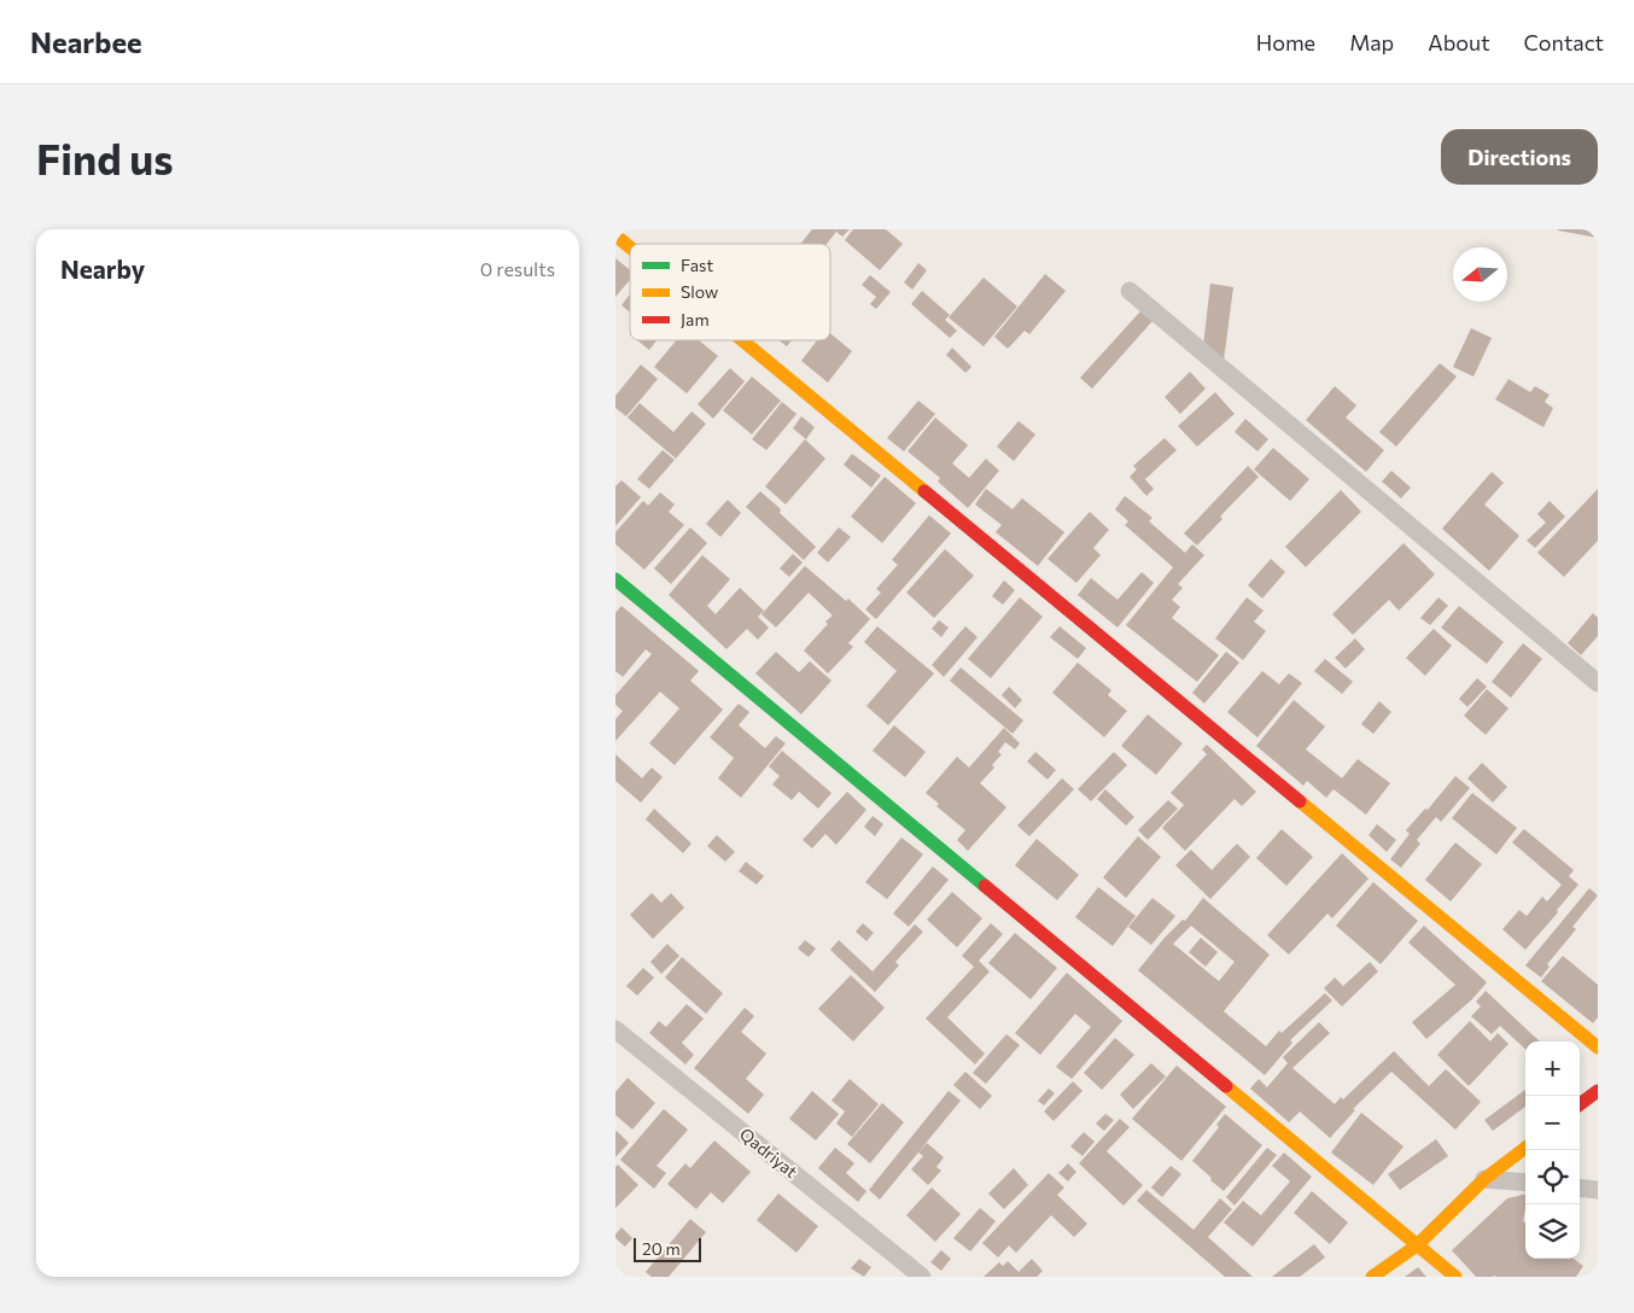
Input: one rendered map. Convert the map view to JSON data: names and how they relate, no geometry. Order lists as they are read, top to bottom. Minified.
{"streets":{"street":["Qadriyat"]},"legend":["Fast","Slow","Jam"],"scale_bar":"20 m","north":"left","page":{"header":"Nearbee","nav":["Home","Map","About","Contact"],"buttons":"Directions","title":"Find us","heading":["Nearby","0 results"],"map_buttons":["+","−"],"scale":"20 m"}}
